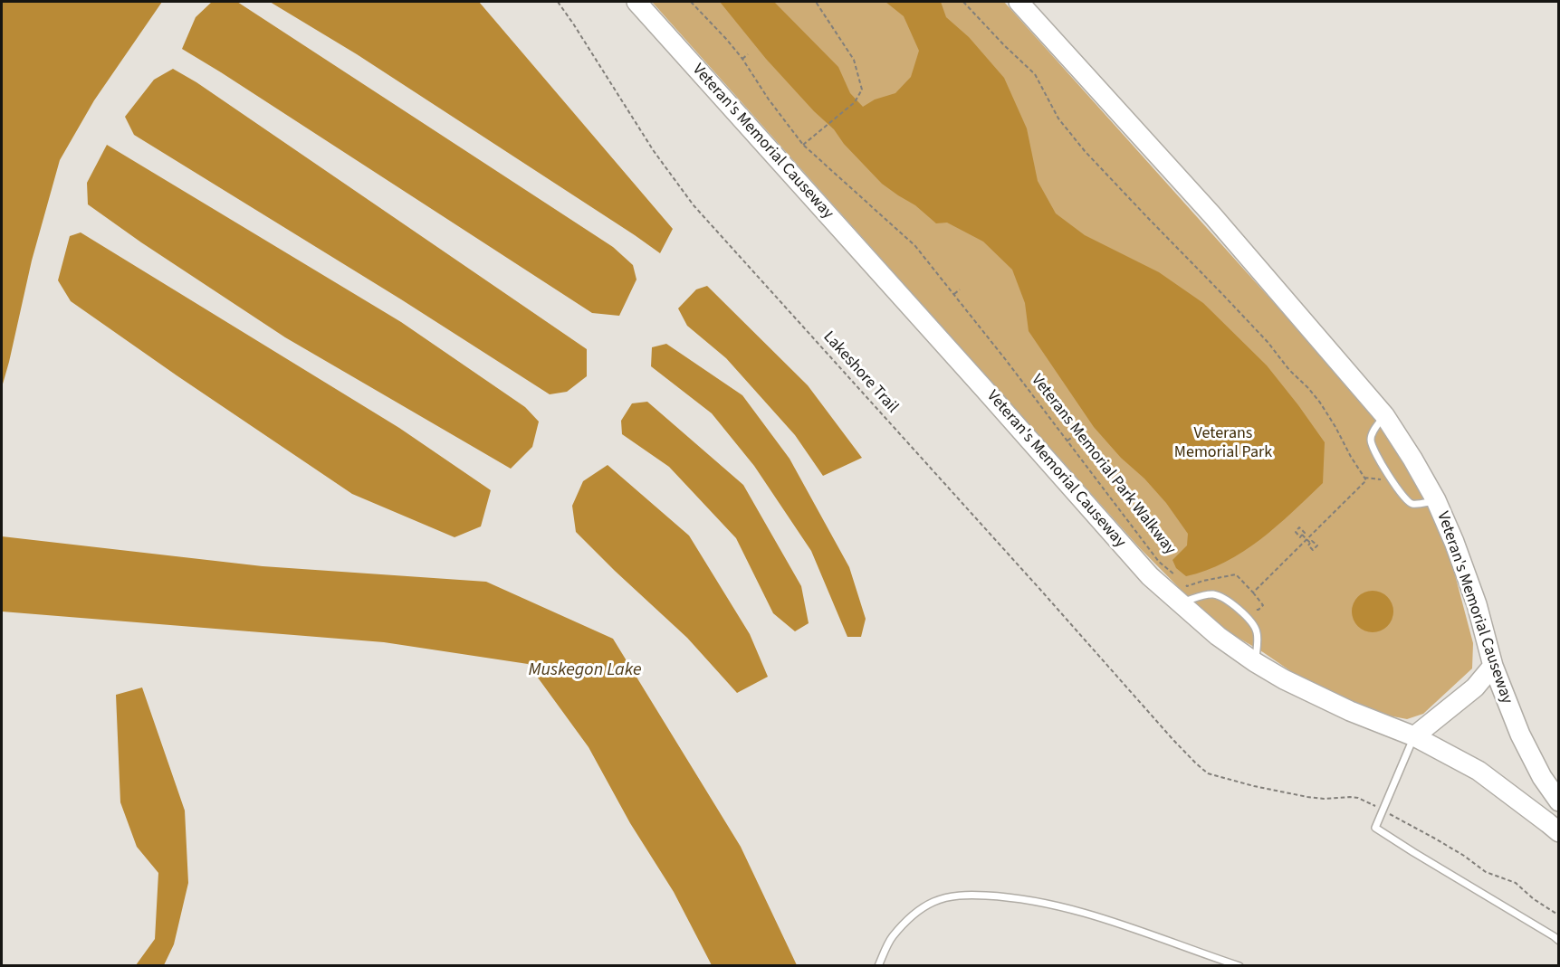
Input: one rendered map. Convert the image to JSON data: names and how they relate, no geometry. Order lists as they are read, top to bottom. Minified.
{"streets":{"main road":["Veteran's Memorial Causeway"],"path":["Lakeshore Trail","Veterans Memorial Park Walkway"]},"water":["Muskegon Lake"],"parks":["Veterans Memorial Park"]}
